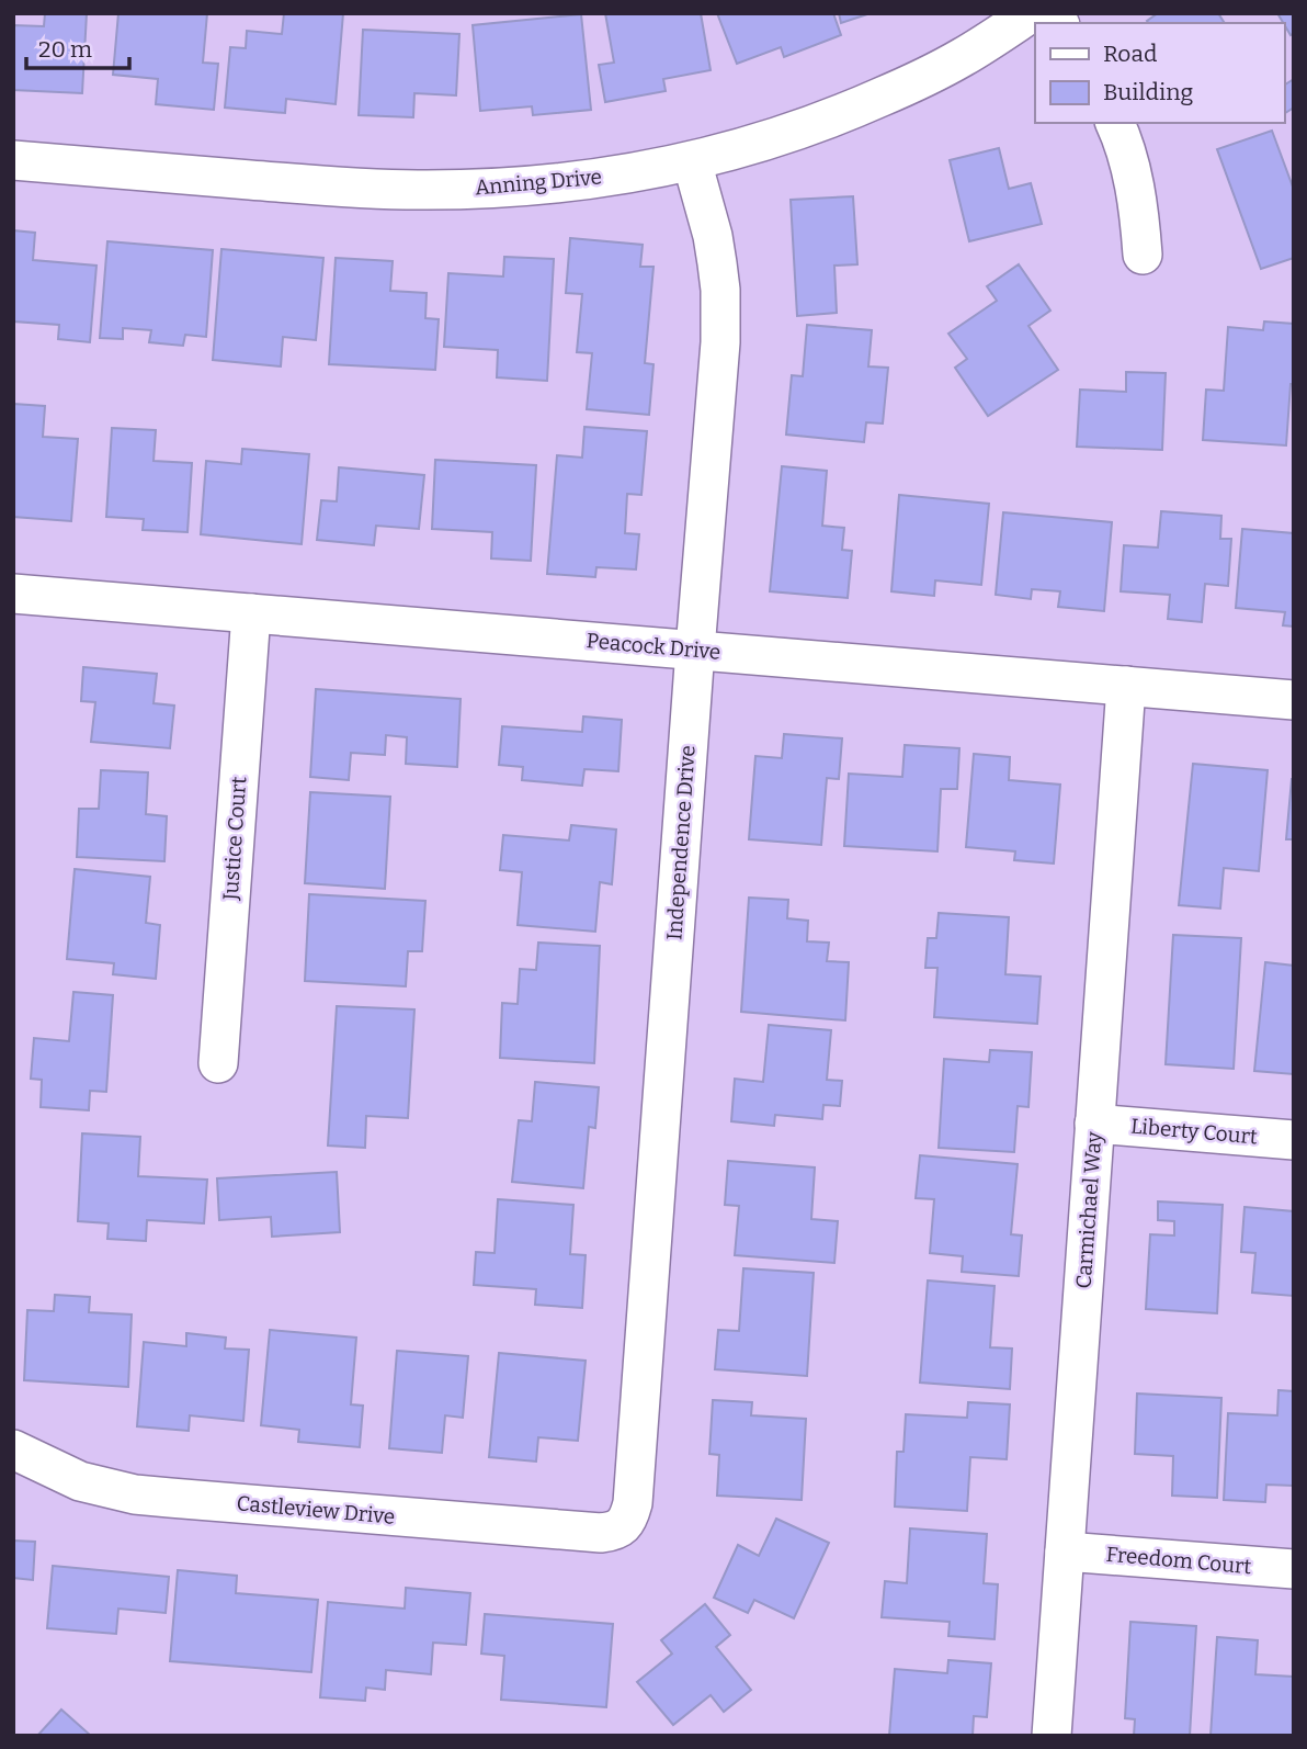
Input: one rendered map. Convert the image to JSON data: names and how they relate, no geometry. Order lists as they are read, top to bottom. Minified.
{"streets":{"street":["Anning Drive","Peacock Drive","Justice Court","Independence Drive","Liberty Court","Carmichael Way","Castleview Drive","Freedom Court"]},"crossings":[["Anning Drive","Independence Drive"],["Peacock Drive","Justice Court"],["Peacock Drive","Independence Drive"],["Peacock Drive","Carmichael Way"],["Independence Drive","Castleview Drive"],["Liberty Court","Carmichael Way"],["Carmichael Way","Freedom Court"]],"legend":["Road","Building"],"scale_bar":"20 m"}
